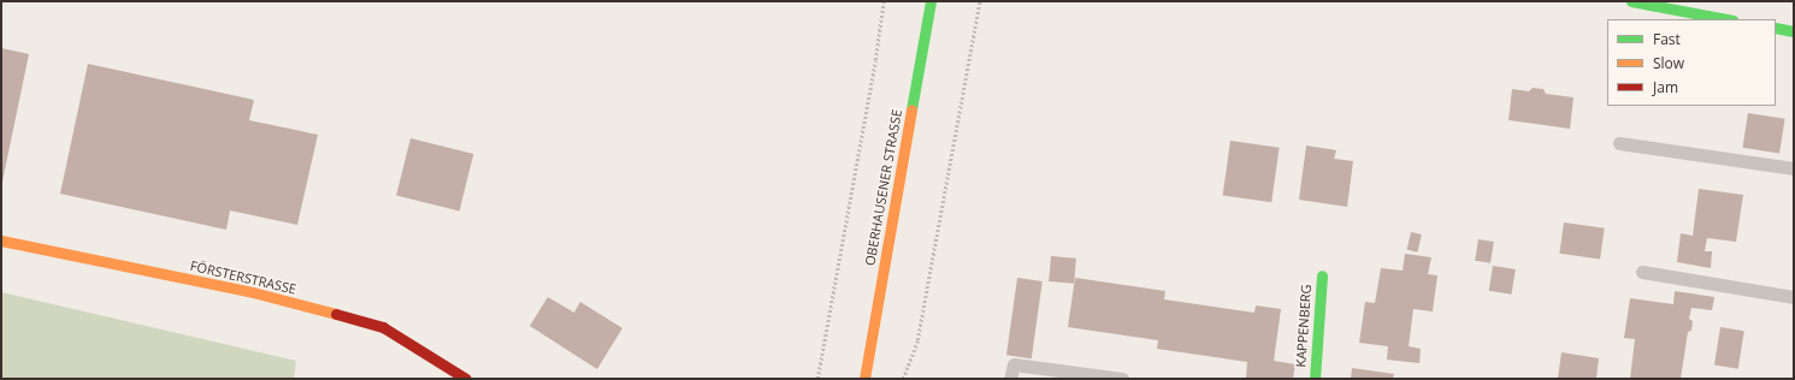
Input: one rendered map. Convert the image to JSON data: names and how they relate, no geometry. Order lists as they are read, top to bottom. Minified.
{"streets":{"street":["OBERHAUSENER STRASSE","FÖRSTERSTRASSE","KAPPENBERG"]},"legend":["Fast","Slow","Jam"]}
